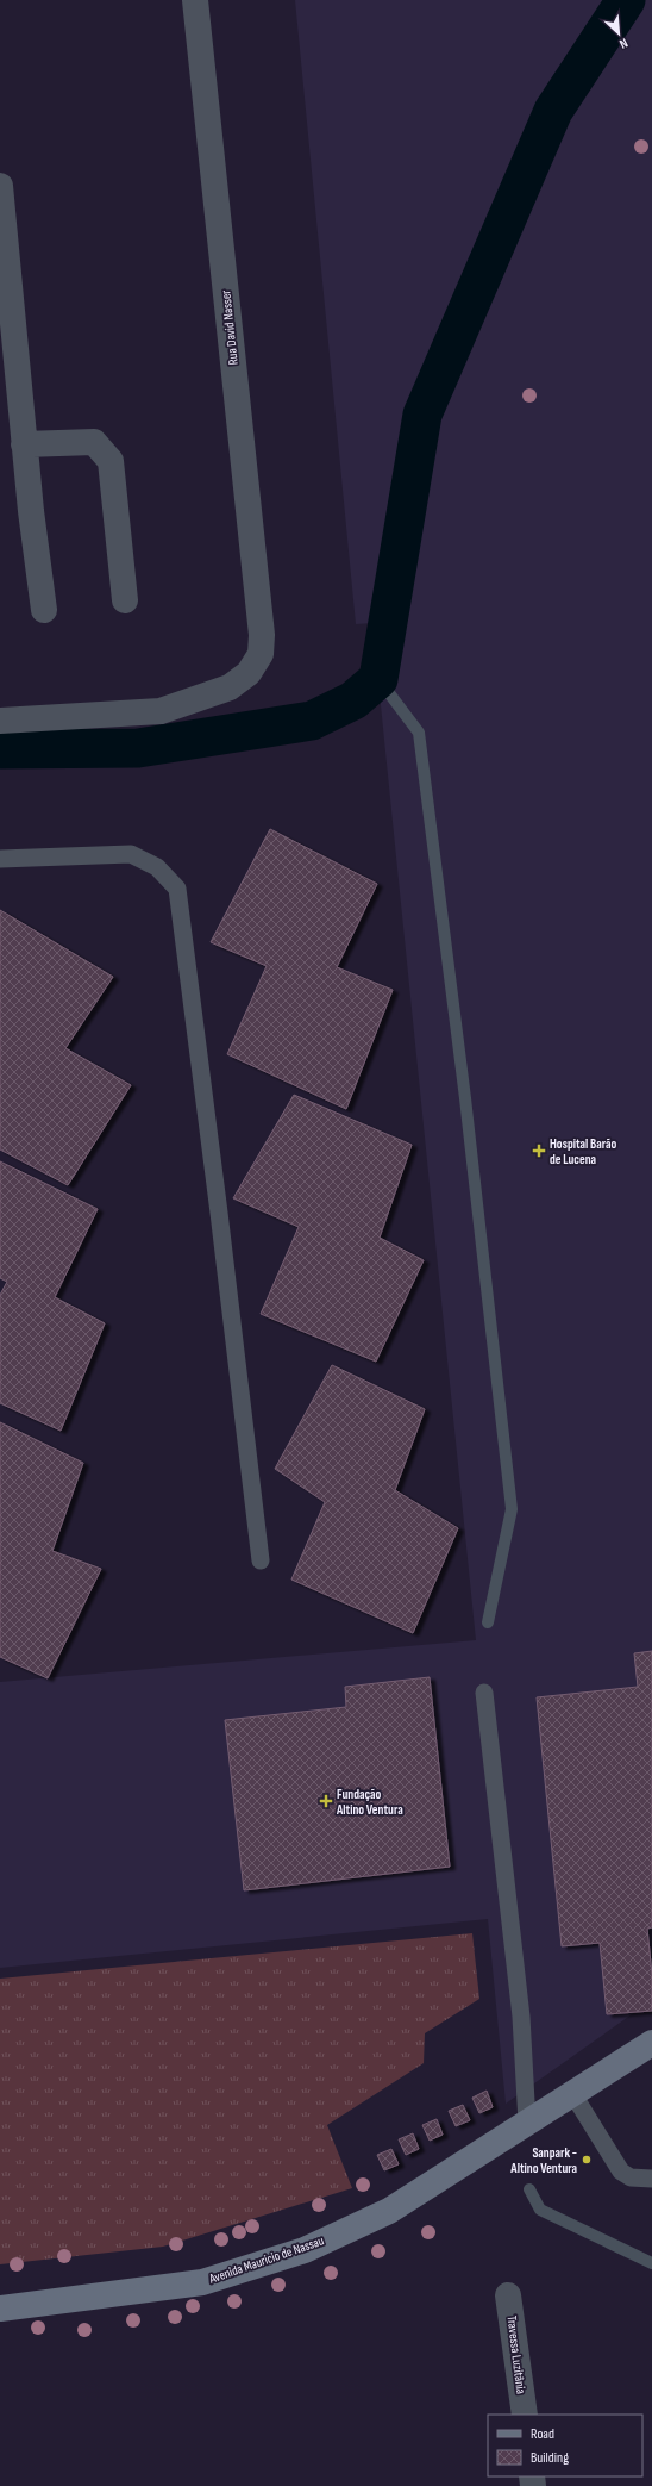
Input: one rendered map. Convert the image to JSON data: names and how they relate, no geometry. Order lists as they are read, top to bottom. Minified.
{"streets":{"main road":["Avenida Maurício de Nassau"],"street":["Rua David Nasser","Travessa Luzitânia"]},"places":{"health":["Hospital Barão de Lucena","Fundação Altino Ventura"],"other":["Sanpark - Altino Ventura"]},"legend":["Road","Building"],"north":"bottom right"}
